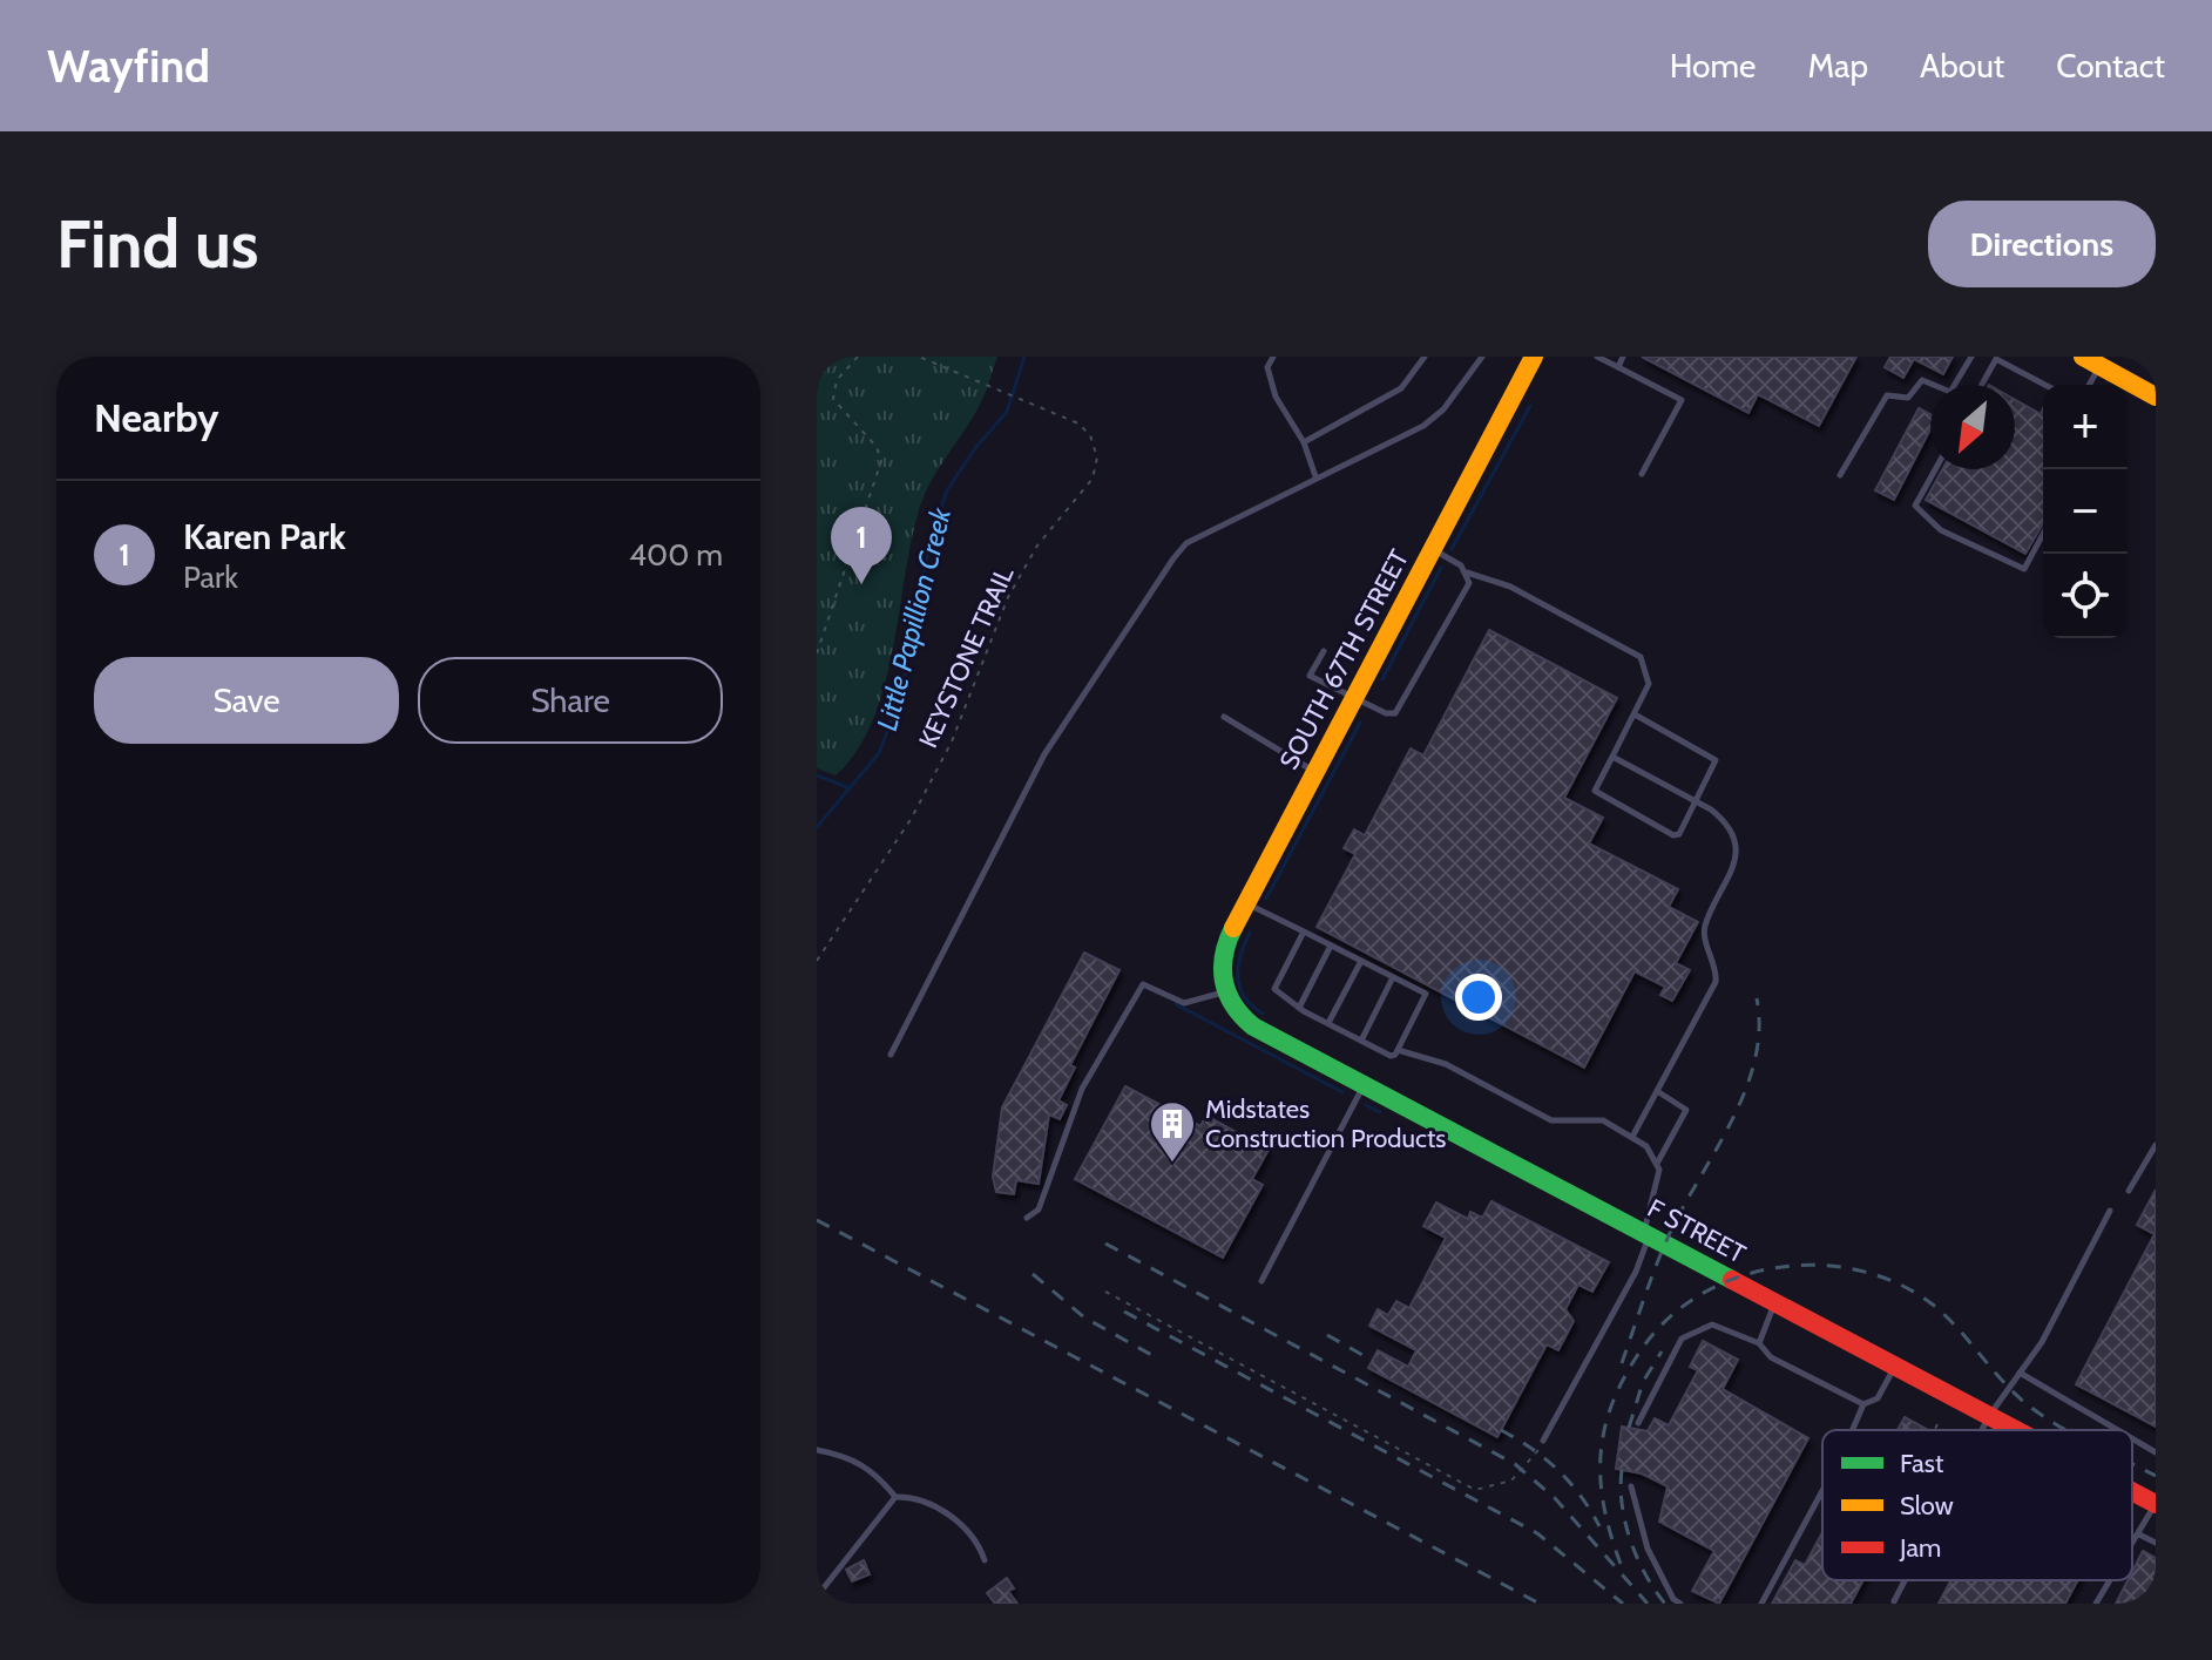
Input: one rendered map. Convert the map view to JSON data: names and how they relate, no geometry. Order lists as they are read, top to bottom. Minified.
{"streets":{"street":["SOUTH 67TH STREET","F STREET"],"path":["KEYSTONE TRAIL"]},"crossings":[["SOUTH 67TH STREET","F STREET"]],"water":["Little Papillion Creek"],"places":{"building":["Midstates Construction Products"]},"legend":["Fast","Slow","Jam"],"north":"bottom left","page":{"header":"Wayfind","nav":["Home","Map","About","Contact"],"buttons":["Directions",["Save","Share"]],"title":"Find us","heading":"Nearby","map_buttons":["+","−"],"list":[{"mark":"1","name":"Karen Park","note":"Park","value":"400 m"}],"pins":"1"}}
